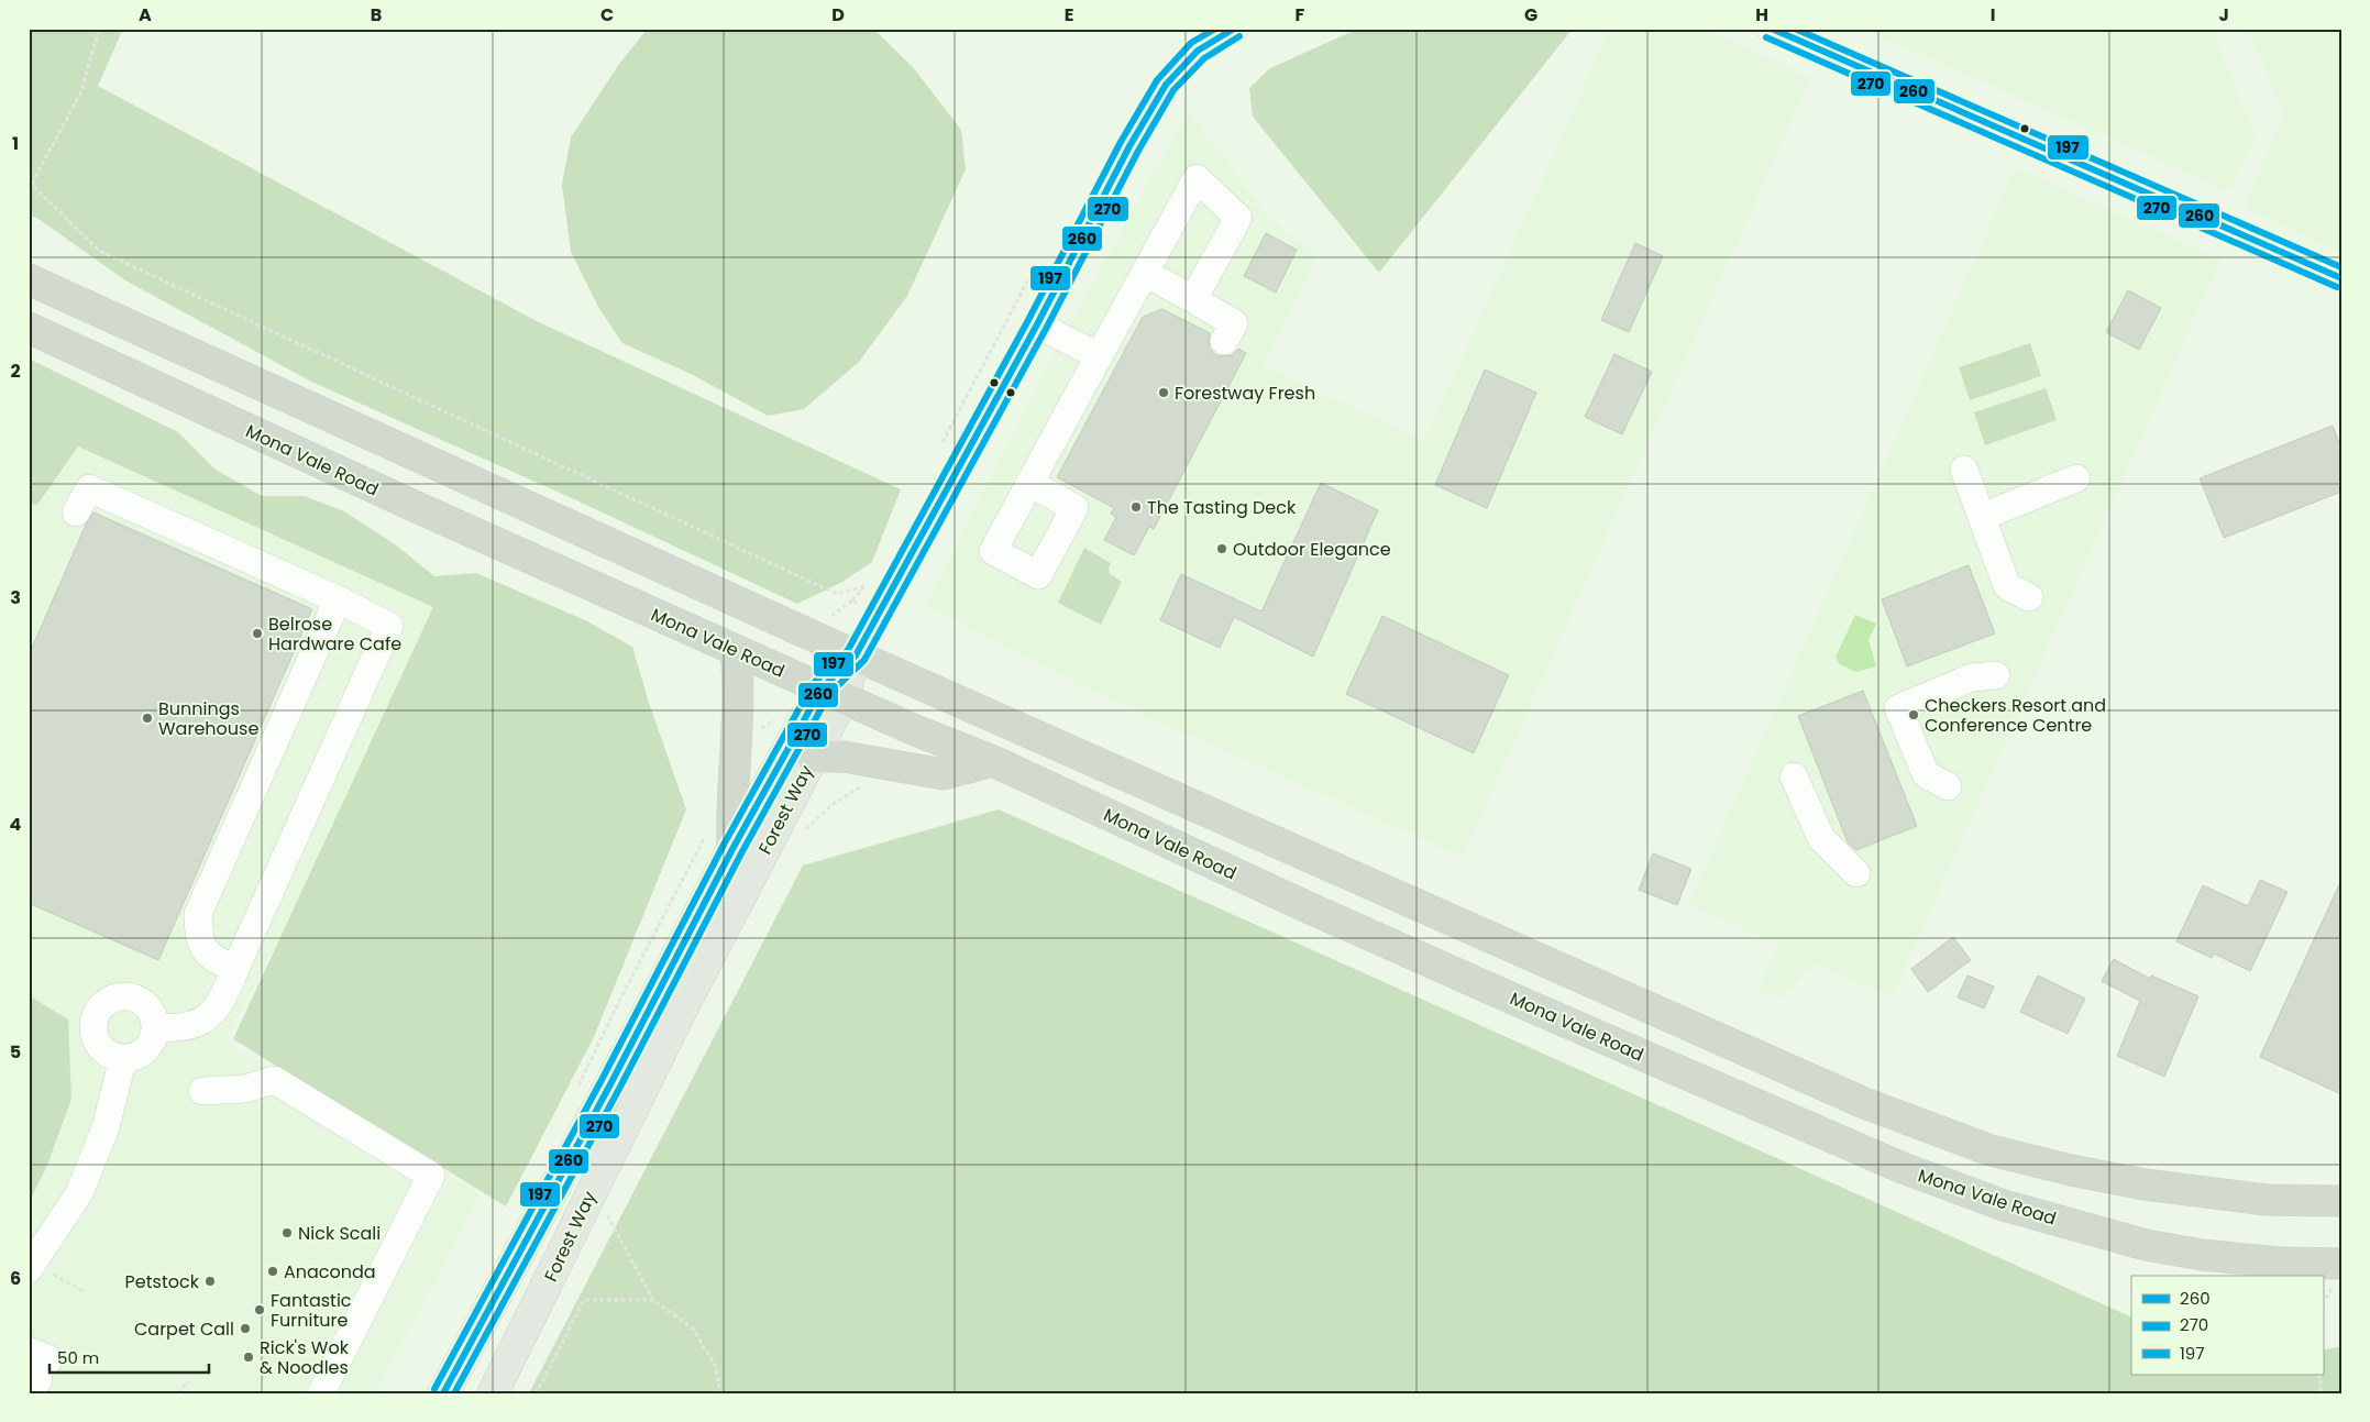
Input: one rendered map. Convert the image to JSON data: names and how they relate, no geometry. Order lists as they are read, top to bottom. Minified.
{"streets":{"highway":["Mona Vale Road"],"main road":["Forest Way"]},"crossings":[["Mona Vale Road","Forest Way"]],"places":["Forestway Fresh","The Tasting Deck","Outdoor Elegance","Belrose Hardware Cafe","Checkers Resort and Conference Centre","Bunnings Warehouse","Nick Scali","Anaconda","Petstock","Fantastic Furniture","Carpet Call","Rick's Wok & Noodles"],"lines":["transit line 260","transit line 197","transit line 270"],"legend":["260","270","197"],"scale_bar":"50 m","grid":{"columns":["A","B","C","D","E","F","G","H","I","J"],"rows":["1","2","3","4","5","6"]}}
